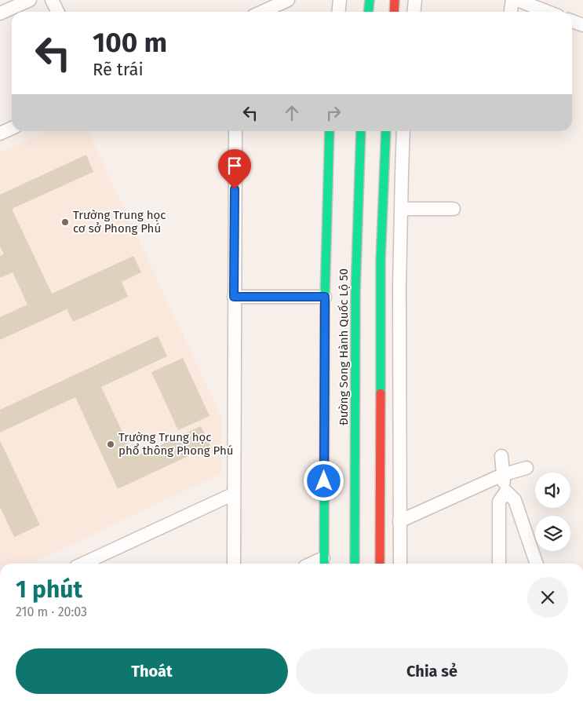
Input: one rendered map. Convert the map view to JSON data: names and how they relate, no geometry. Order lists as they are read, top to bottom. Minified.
{"streets":{"main road":["Đường Song Hành Quốc Lộ 50"]},"places":["Trường Trung học cơ sở Phong Phú","Trường Trung học phổ thông Phong Phú"],"page":{"turn":["100 m","Rẽ trái"],"heading":["1 phút","210 m · 20:03"],"buttons":["Thoát","Chia sẻ"]}}
